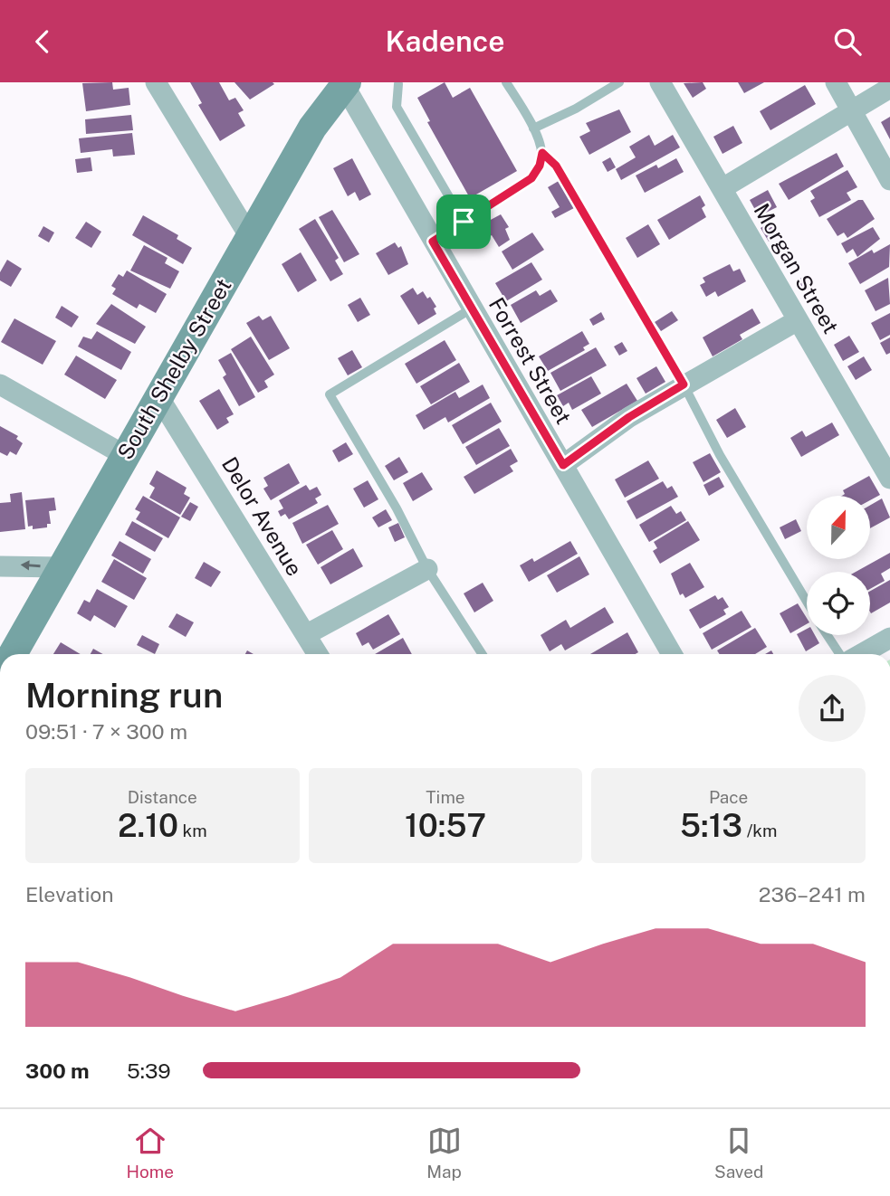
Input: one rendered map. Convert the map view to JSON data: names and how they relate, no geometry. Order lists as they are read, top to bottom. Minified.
{"streets":{"main road":["South Shelby Street"],"street":["Morgan Street","Forrest Street","Delor Avenue"]},"crossings":[["Forrest Street","South Shelby Street"],["South Shelby Street","Delor Avenue"]],"north":"top","page":{"header":"Kadence","heading":["Morning run","09:51 · 7 × 300 m"],"stats":[["Distance","2.10 km"],["Time","10:57"],["Pace","5:13 /km"]],"chart":["Elevation","236–241 m"],"list":[{"name":"300 m","note":"5:39"}],"tabs":["Home","Map","Saved"]}}
